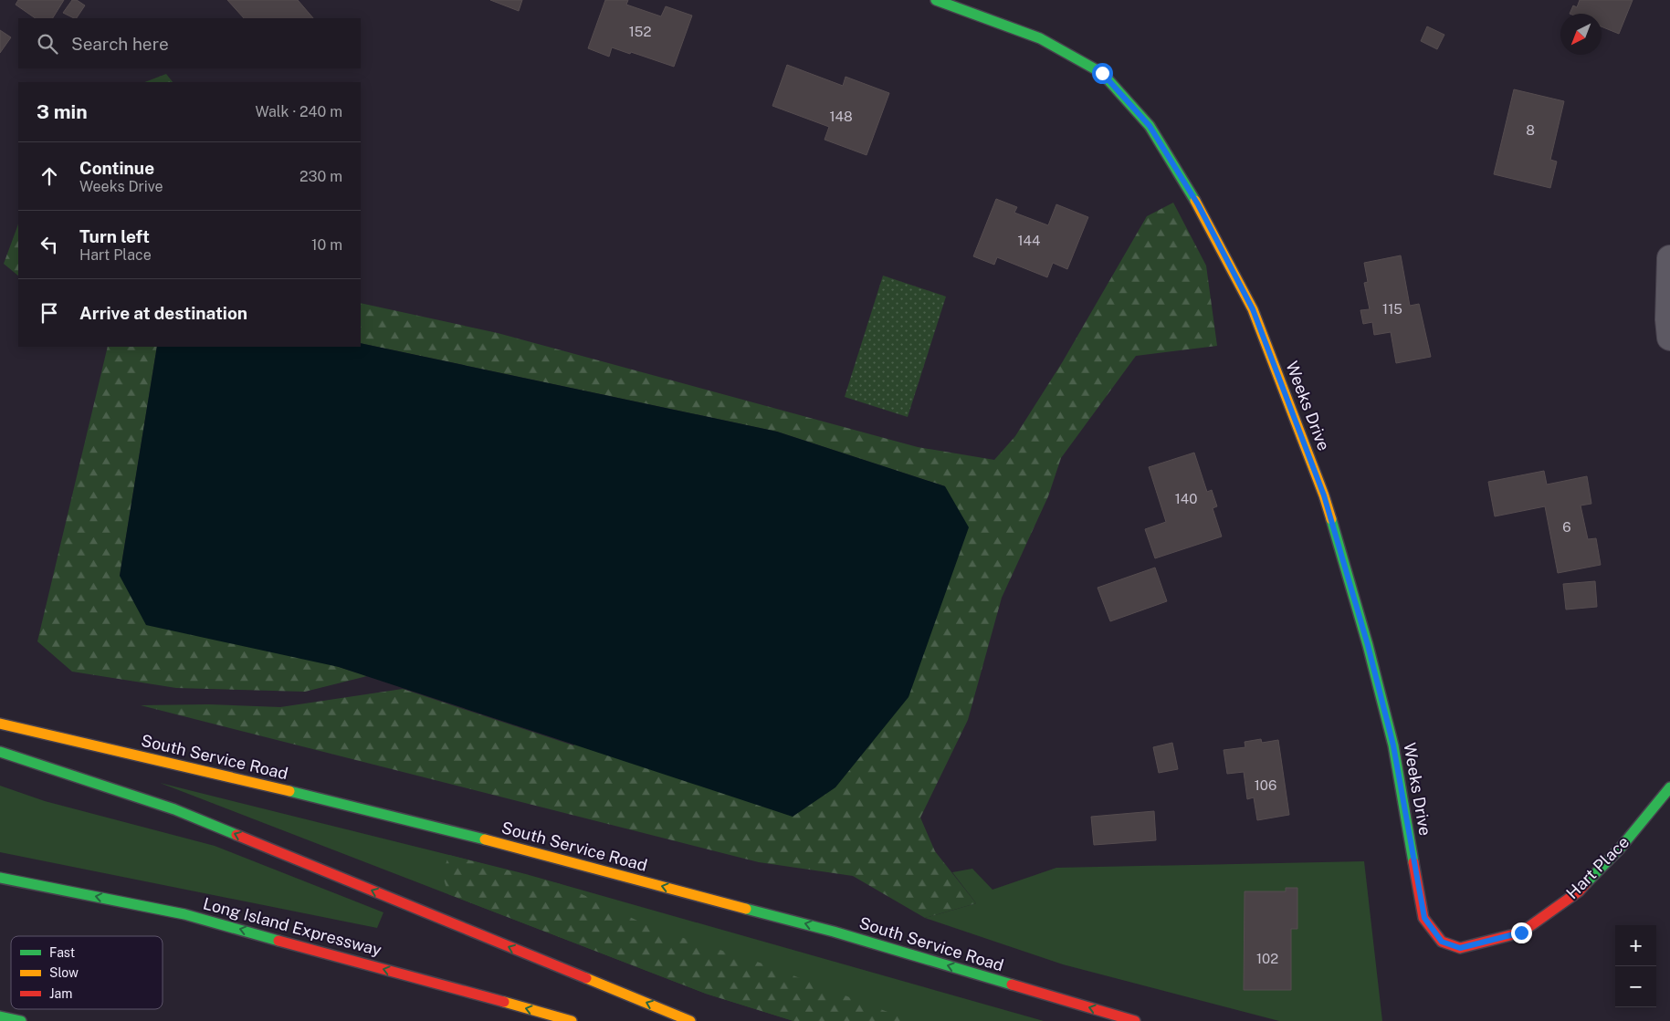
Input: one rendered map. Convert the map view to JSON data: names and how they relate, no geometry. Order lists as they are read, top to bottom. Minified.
{"streets":{"main road":["Weeks Drive","South Service Road","Hart Place","Long Island Expressway"]},"crossings":[["Weeks Drive","Hart Place"]],"house_numbers":["152","148","8","144","115","140","6","106","102"],"legend":["Fast","Slow","Jam"],"north":"bottom left","page":{"search":"Search here","heading":["3 min","Walk · 240 m"],"list":[["Continue","Weeks Drive","230 m"],["Turn left","Hart Place","10 m"],"Arrive at destination"],"map_buttons":["+","−"]}}
